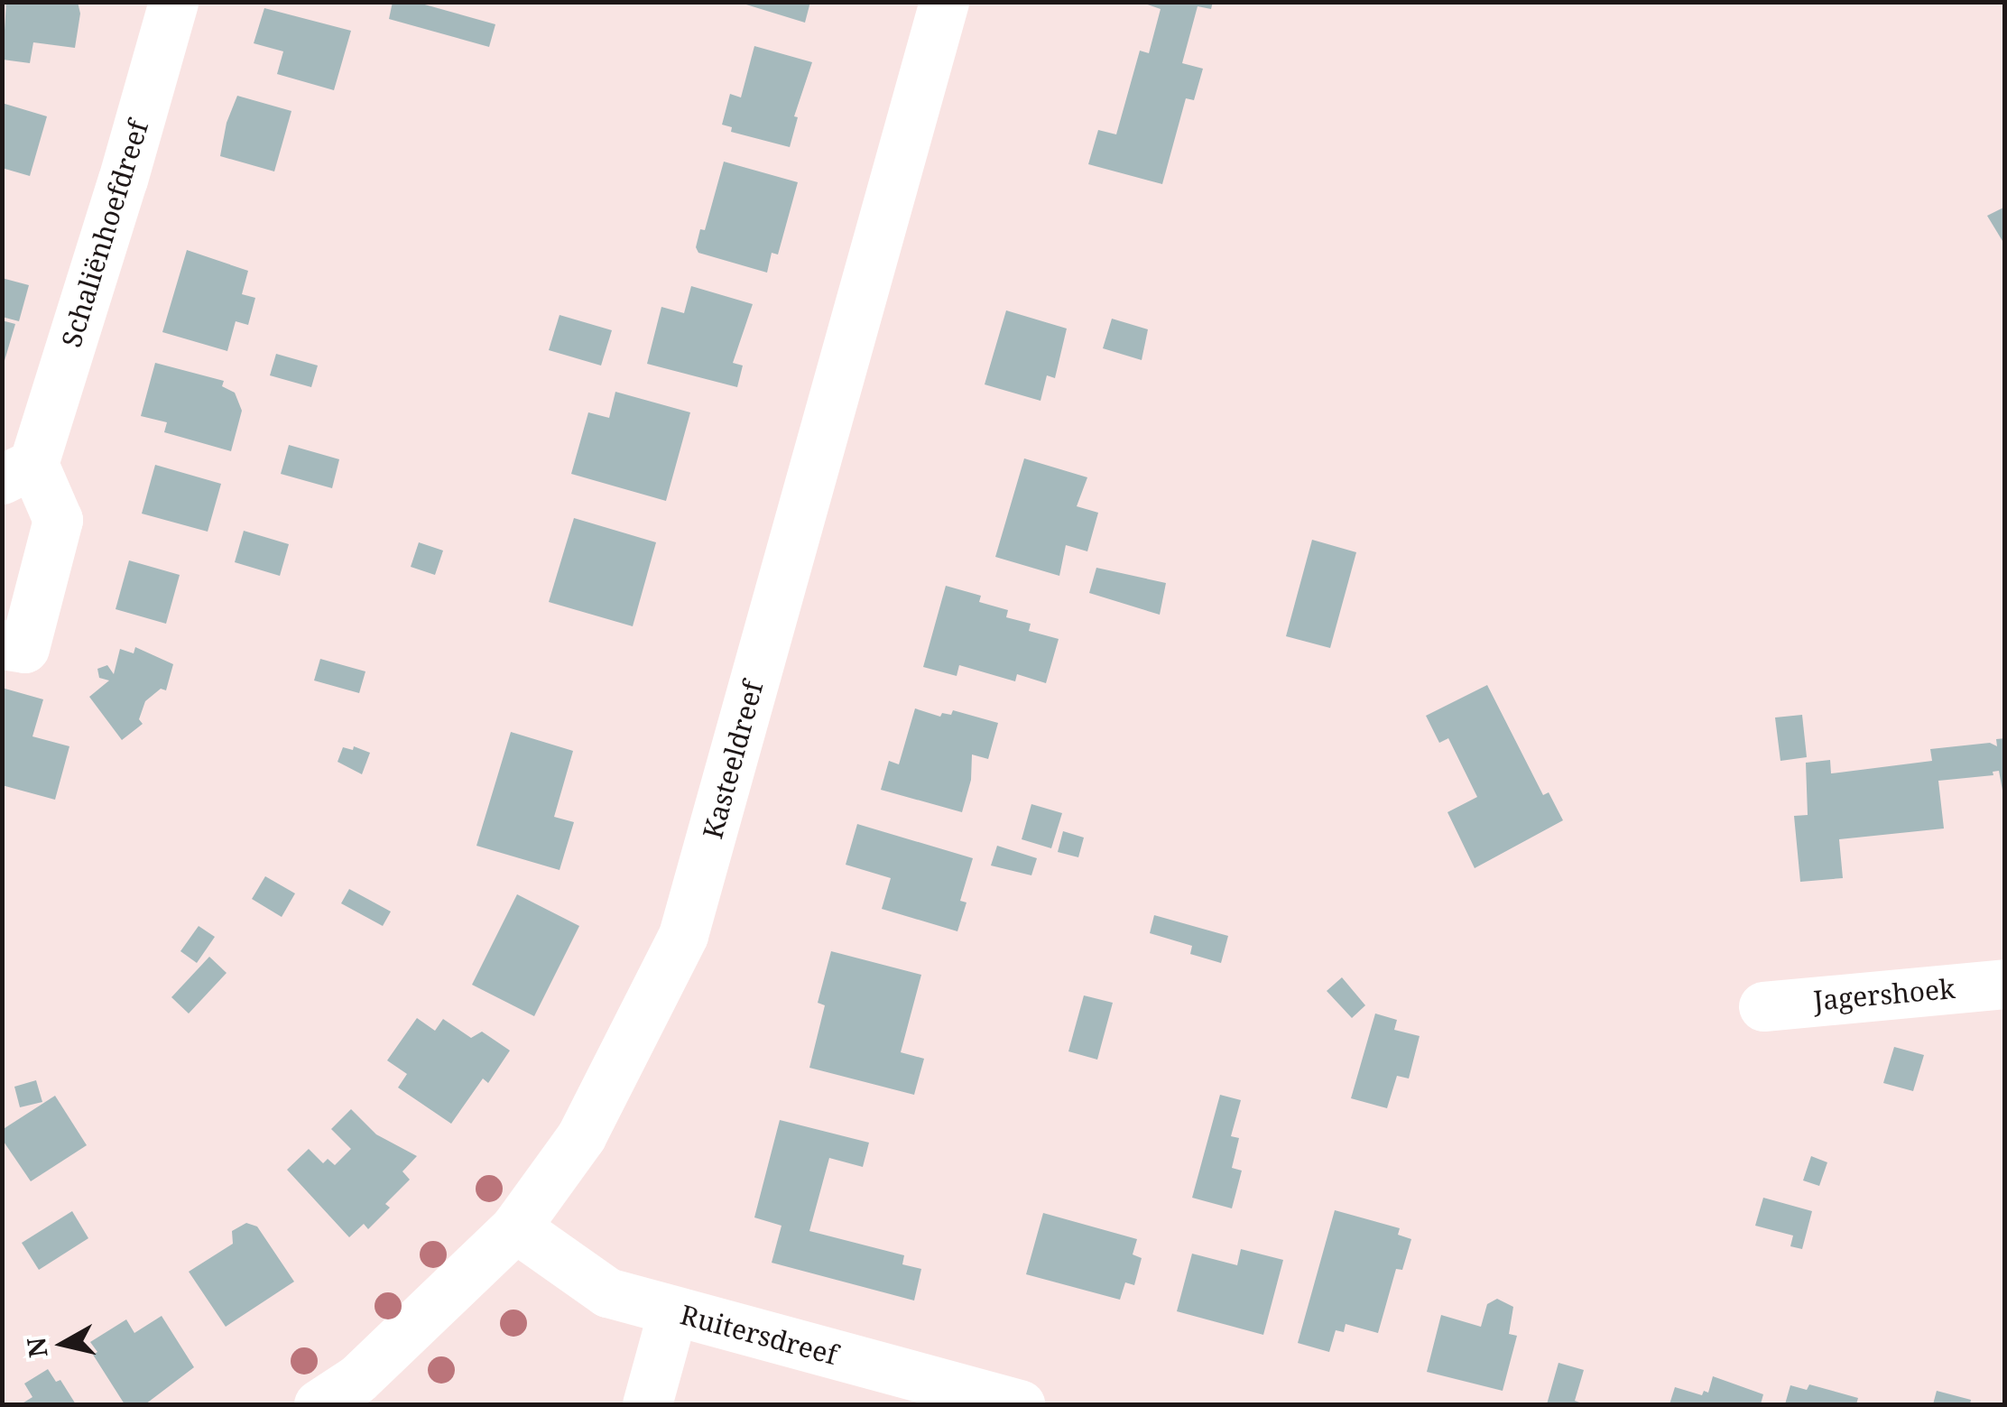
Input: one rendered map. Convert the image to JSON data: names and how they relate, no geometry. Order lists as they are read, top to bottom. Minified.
{"streets":{"street":["Schaliënhoefdreef","Kasteeldreef","Jagershoek","Ruitersdreef"]},"crossings":[["Kasteeldreef","Ruitersdreef"]],"north":"left"}
